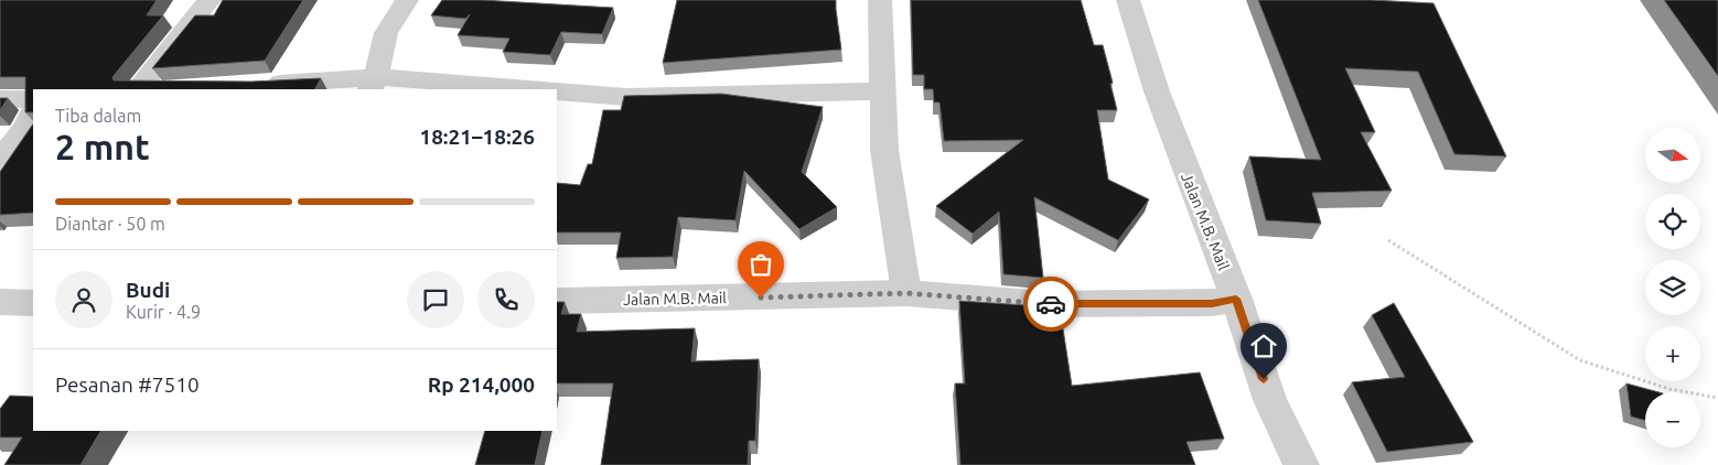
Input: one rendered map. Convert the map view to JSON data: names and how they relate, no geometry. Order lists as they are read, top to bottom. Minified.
{"streets":{"street":["Jalan M.B. Mail"]},"north":"right","page":{"heading":["2 mnt","Tiba dalam","18:21–18:26"],"panel":["Budi","Kurir · 4.9","Pesanan #7510","Rp 214,000"],"map_buttons":["+","−"],"bar":"Diantar · 50 m"}}
